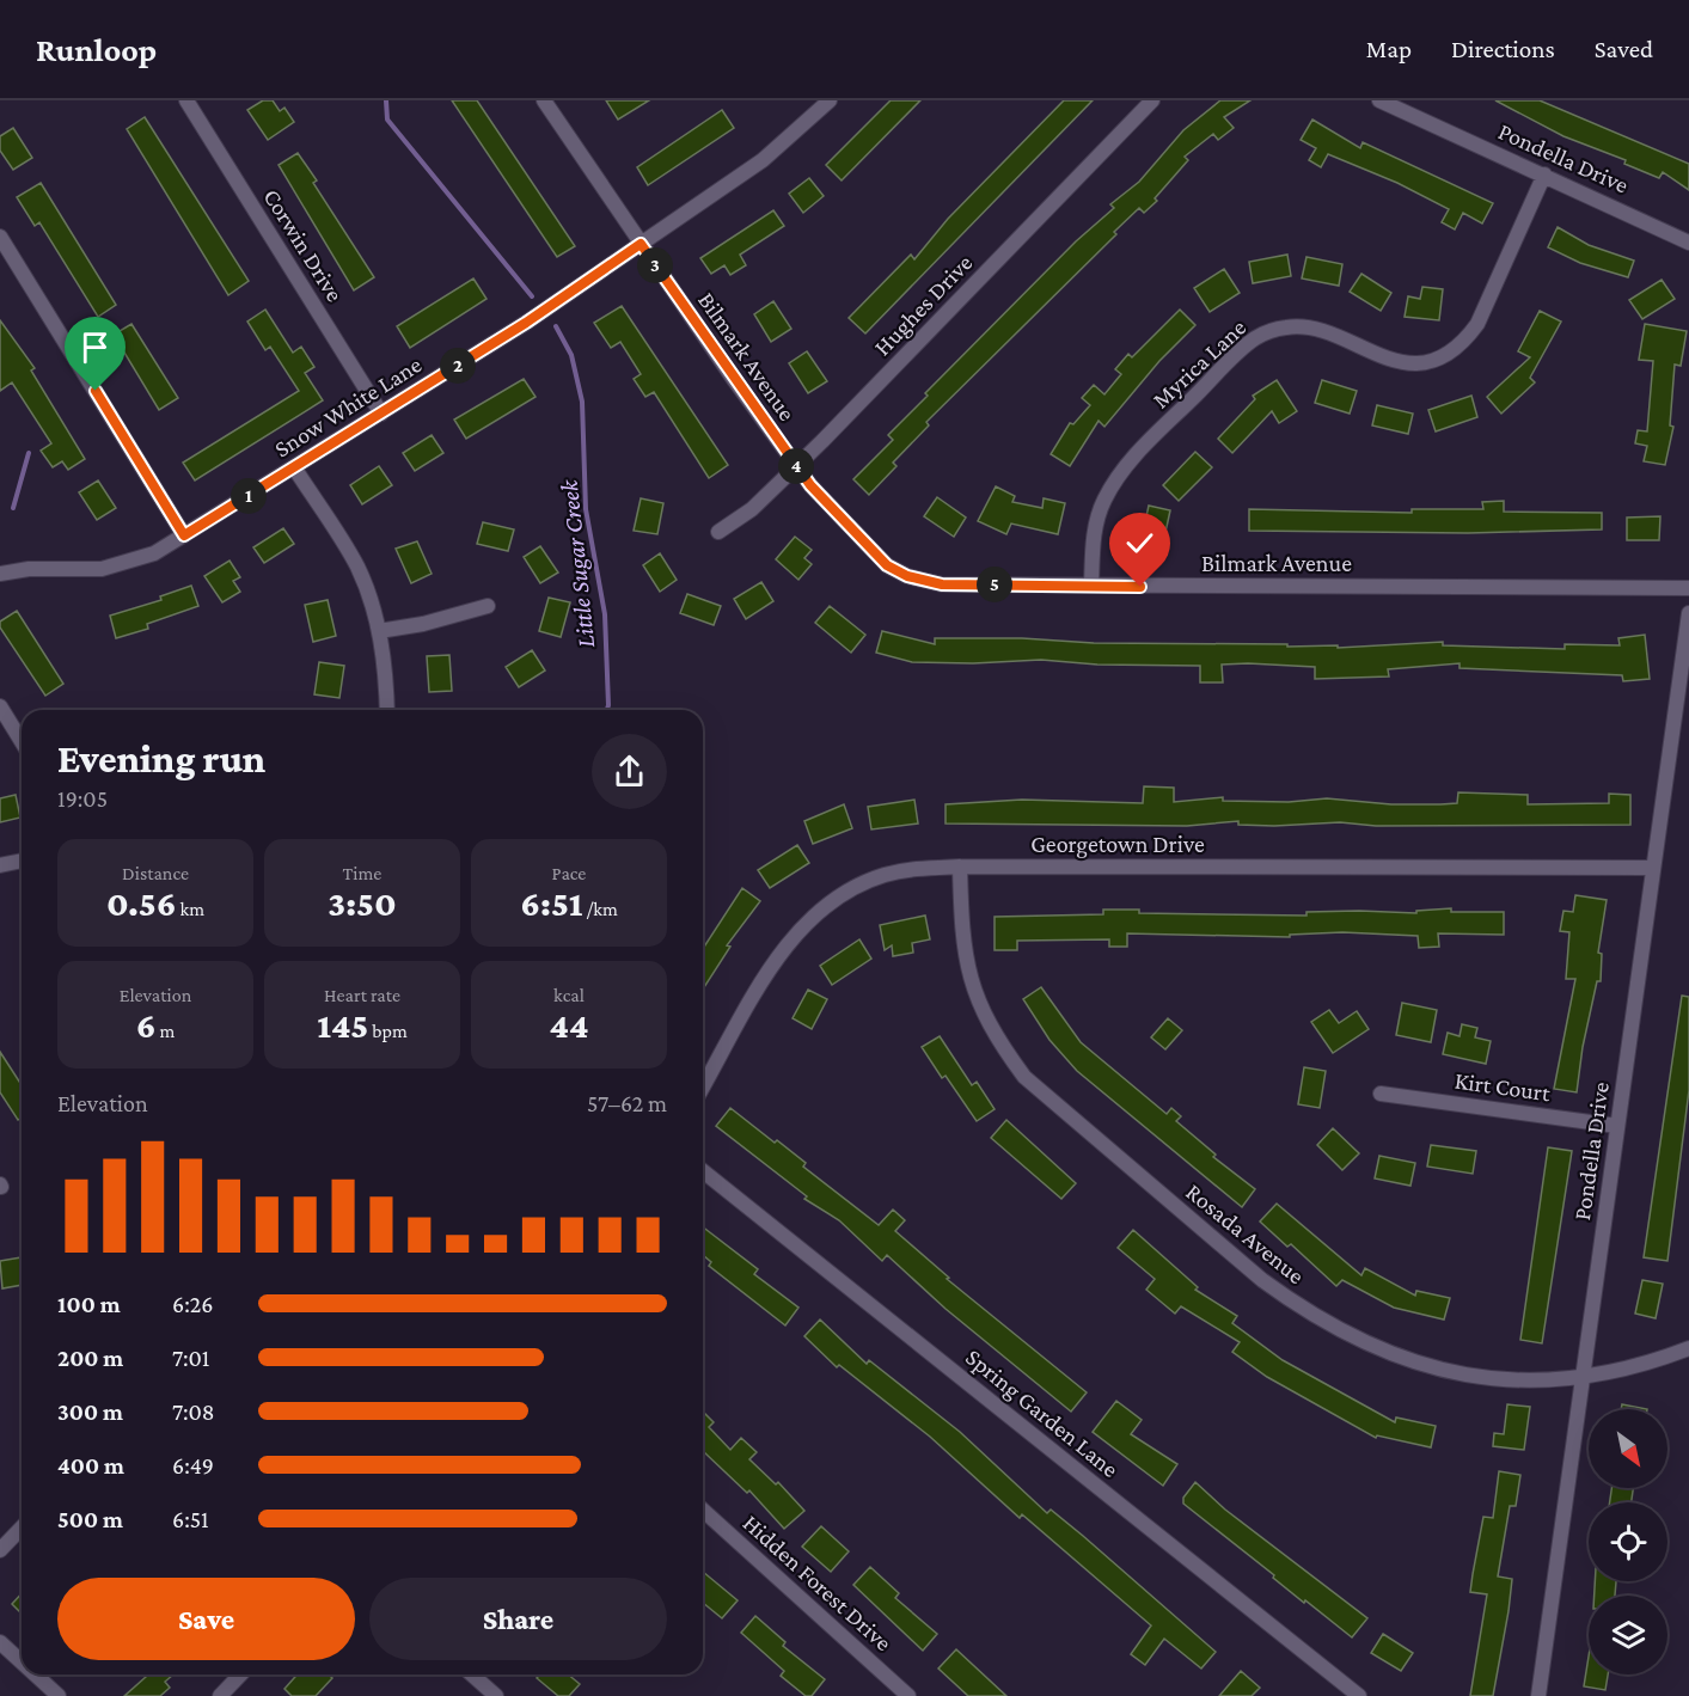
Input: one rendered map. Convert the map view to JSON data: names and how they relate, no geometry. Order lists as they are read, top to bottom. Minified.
{"streets":{"street":["Pondella Drive","Corwin Drive","Hughes Drive","Bilmark Avenue","Myrica Lane","Snow White Lane","Georgetown Drive","Kirt Court","Rosada Avenue","Spring Garden Lane","Hidden Forest Drive"]},"crossings":[["Pondella Drive","Myrica Lane"],["Pondella Drive","Georgetown Drive"],["Pondella Drive","Kirt Court"],["Pondella Drive","Rosada Avenue"],["Corwin Drive","Snow White Lane"],["Hughes Drive","Bilmark Avenue"],["Bilmark Avenue","Myrica Lane"],["Bilmark Avenue","Snow White Lane"],["Georgetown Drive","Rosada Avenue"]],"water":["Little Sugar Creek"],"north":"bottom right","page":{"header":"Runloop","nav":["Map","Directions","Saved"],"pins":["3","2","4","1","5"],"heading":["Evening run","19:05"],"stats":[["Distance","0.56 km"],["Time","3:50"],["Pace","6:51 /km"],["Elevation","6 m"],["Heart rate","145 bpm"],["kcal","44"]],"chart":["Elevation","57–62 m"],"list":[{"name":"100 m","note":"6:26"},{"name":"200 m","note":"7:01"},{"name":"300 m","note":"7:08"},{"name":"400 m","note":"6:49"},{"name":"500 m","note":"6:51"}],"buttons":["Save","Share"]}}
